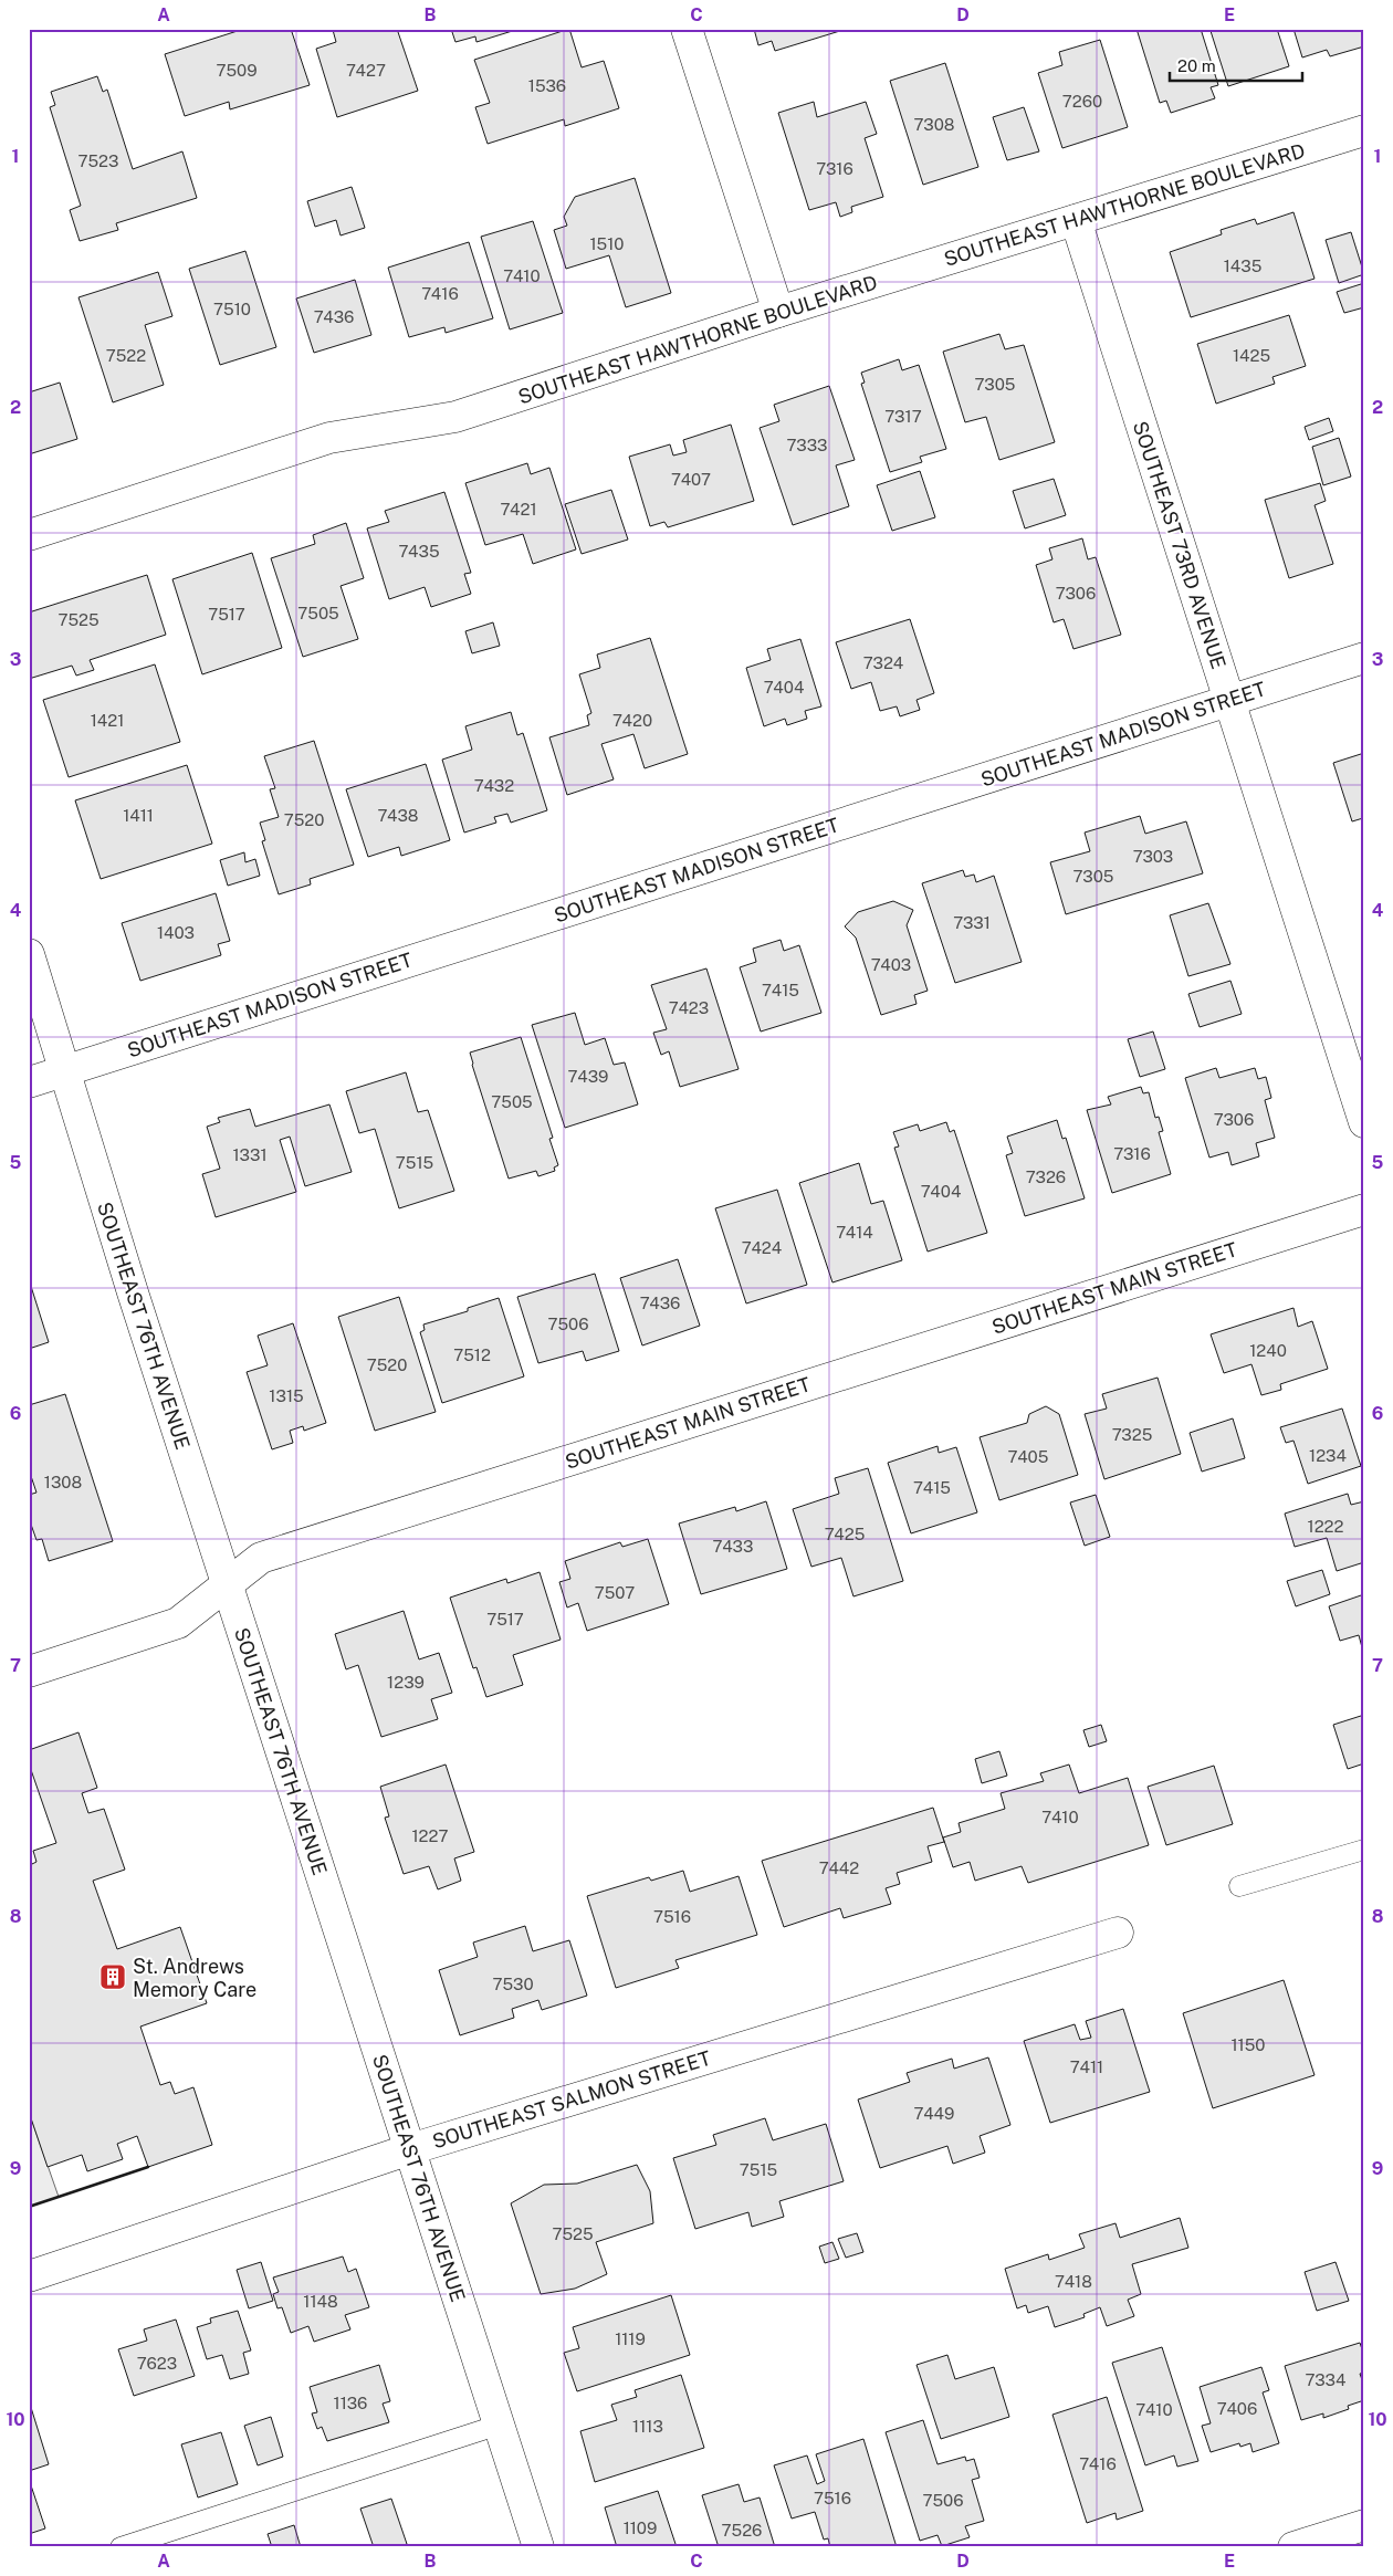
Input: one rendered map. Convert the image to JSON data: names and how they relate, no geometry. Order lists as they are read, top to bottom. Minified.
{"streets":{"street":["SOUTHEAST HAWTHORNE BOULEVARD","SOUTHEAST 73RD AVENUE","SOUTHEAST MADISON STREET","SOUTHEAST MAIN STREET","SOUTHEAST 76TH AVENUE","SOUTHEAST SALMON STREET"]},"crossings":[["SOUTHEAST HAWTHORNE BOULEVARD","SOUTHEAST 73RD AVENUE"],["SOUTHEAST 73RD AVENUE","SOUTHEAST MADISON STREET"],["SOUTHEAST MADISON STREET","SOUTHEAST 76TH AVENUE"],["SOUTHEAST MAIN STREET","SOUTHEAST 76TH AVENUE"],["SOUTHEAST 76TH AVENUE","SOUTHEAST SALMON STREET"]],"places":{"building":["St. Andrews Memory Care"]},"house_numbers":["7509","7427","1536","7260","7308","7523","7316","1510","1435","7410","7416","7510","7436","7522","1425","7305","7317","7333","7407","7421","7435","7306","7505","7517","7525","7324","7404","1421","7420","7432","1411","7438","7520","7303","7305","7331","1403","7403","7415","7423","7439","7505","7306","7316","1331","7515","7326","7404","7414","7424","7436","7506","1240","7512","7520","1315","7325","1234","7405","1308","7415","1222","7425","7433","7507","7517","1239","7410","1227","7442","7516","7530","1150","7411","7449","7515","7525","7418","1148","1119","7623","7334","1136","7406","7410","1113","7416","7516","7506","1109","7526"],"scale_bar":"20 m","grid":{"columns":["A","B","C","D","E"],"rows":["1","2","3","4","5","6","7","8","9","10"]}}
